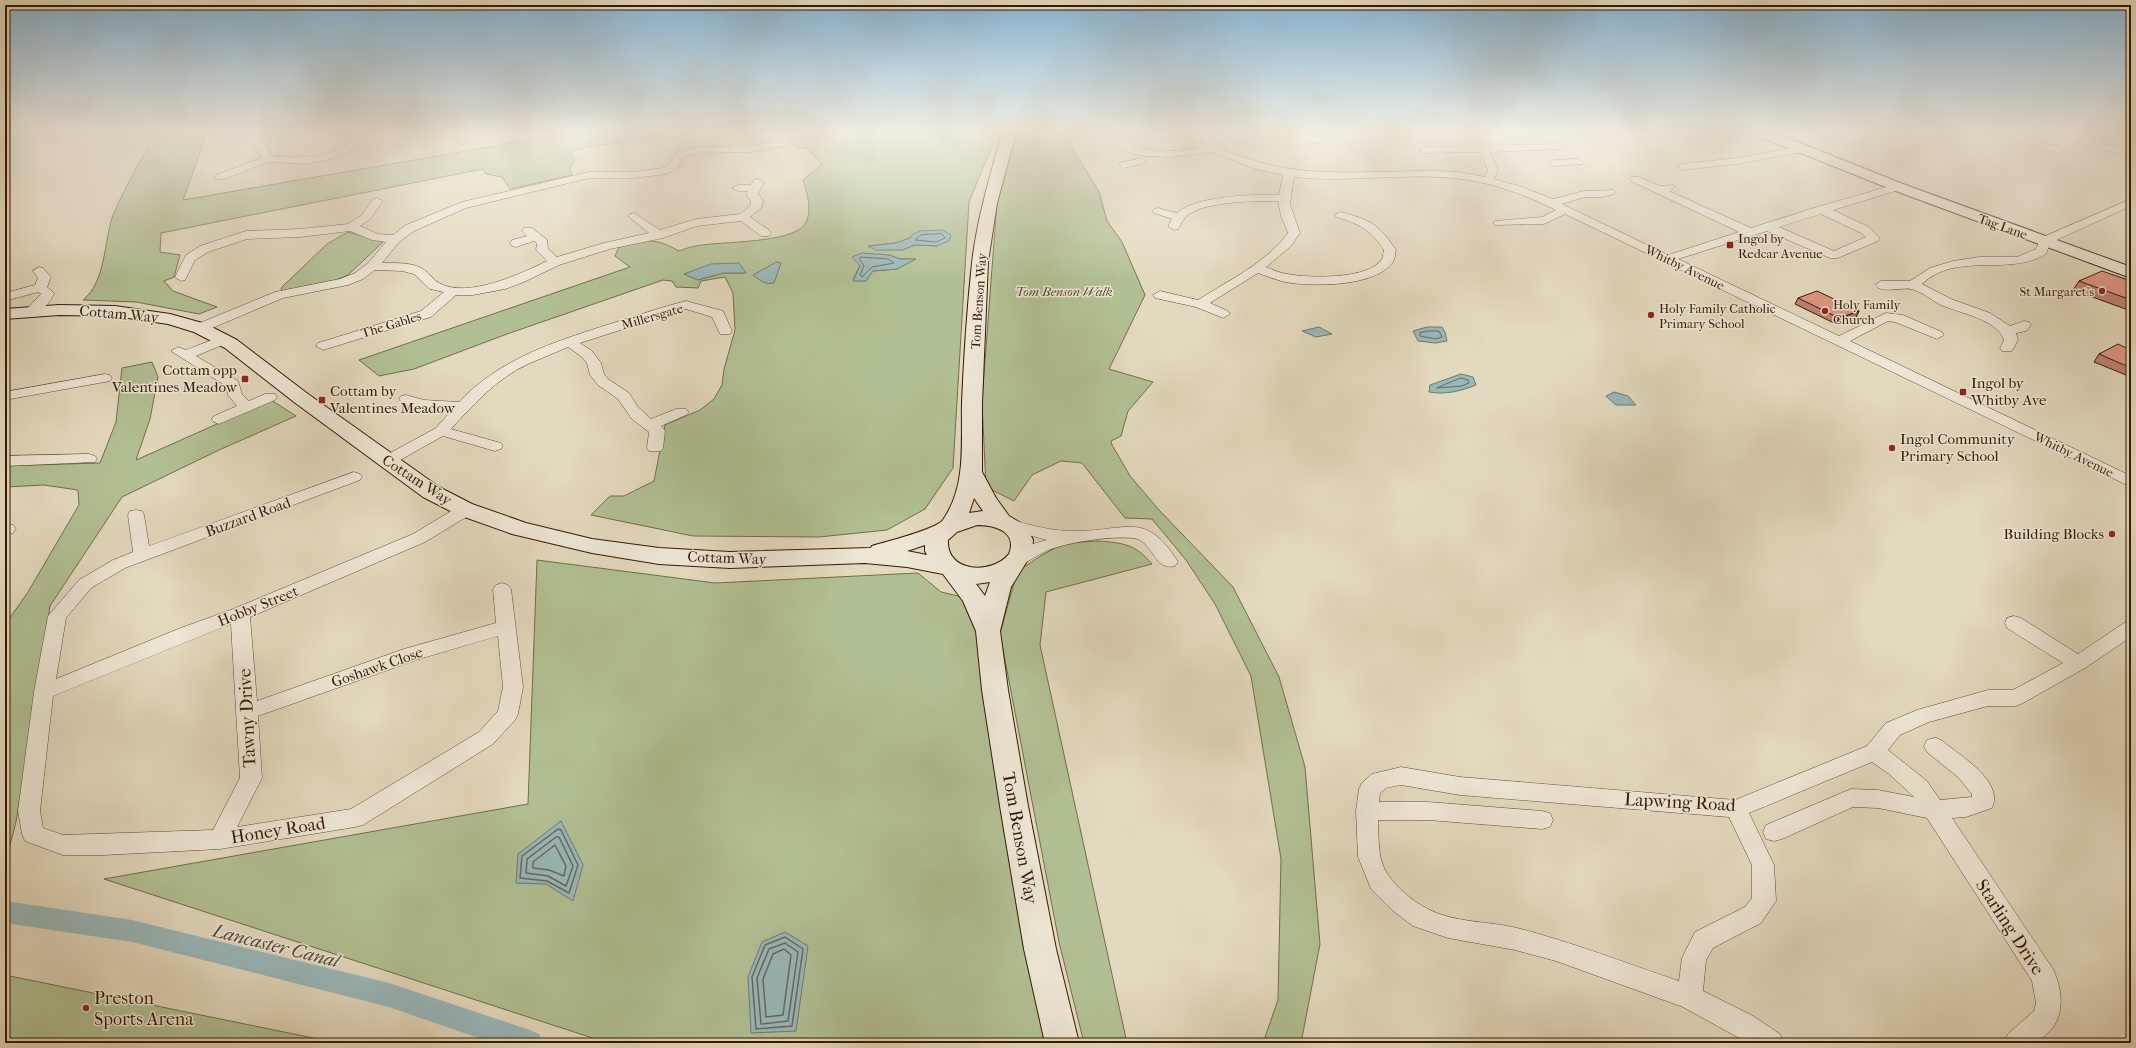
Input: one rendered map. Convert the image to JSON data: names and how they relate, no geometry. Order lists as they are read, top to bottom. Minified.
{"streets":{"main road":["Tag Lane","Tom Benson Way","Cottam Way"],"street":["Whitby Avenue","Millersgate","The Gables","Buzzard Road","Hobby Street","Goshawk Close","Tawny Drive","Lapwing Road","Honey Road","Starling Drive"]},"crossings":[["Tom Benson Way","Cottam Way"],["Cottam Way","Millersgate"],["Cottam Way","Hobby Street"],["Buzzard Road","Hobby Street"],["Buzzard Road","Honey Road"],["Hobby Street","Tawny Drive"],["Hobby Street","Honey Road"],["Goshawk Close","Tawny Drive"],["Goshawk Close","Honey Road"],["Tawny Drive","Honey Road"],["Lapwing Road","Starling Drive"]],"water":["Lancaster Canal"],"parks":["Tom Benson Walk"],"places":{"transit":["Ingol by Redcar Avenue","Cottam opp Valentines Meadow","Ingol by Whitby Ave","Cottam by Valentines Meadow"],"other":["St Margaret's","Holy Family Church","Holy Family Catholic Primary School","Ingol Community Primary School","Building Blocks","Preston Sports Arena"]}}
